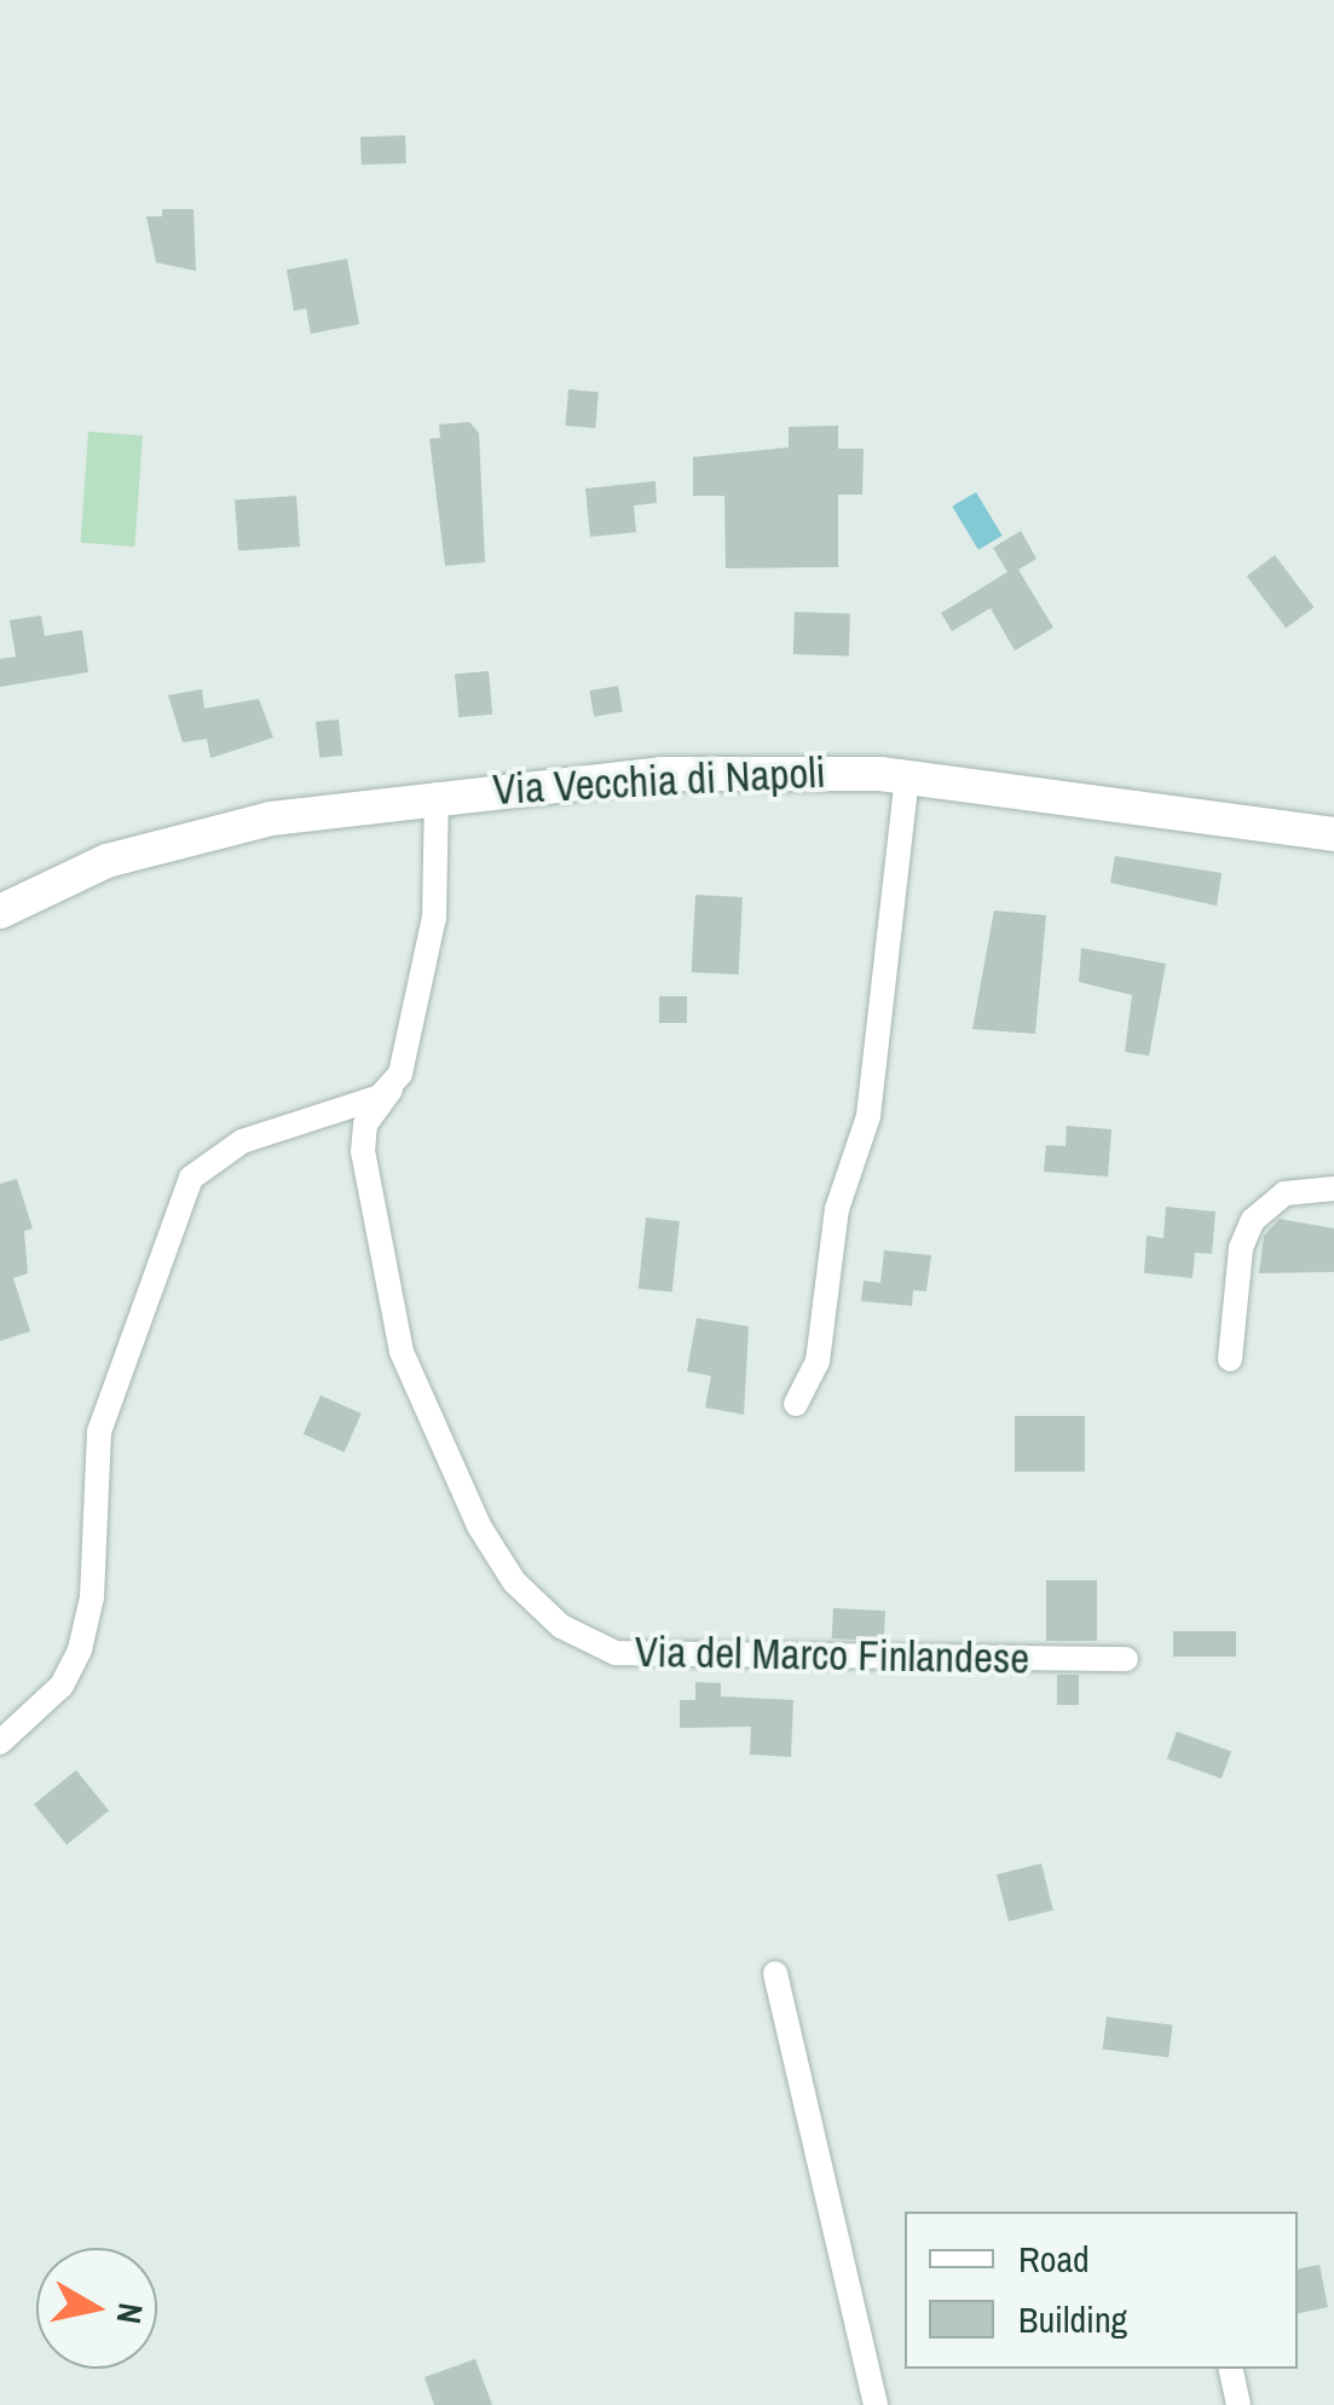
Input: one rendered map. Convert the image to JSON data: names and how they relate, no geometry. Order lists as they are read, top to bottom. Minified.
{"streets":{"street":["Via Vecchia di Napoli","Via del Marco Finlandese"]},"crossings":[["Via Vecchia di Napoli","Via del Marco Finlandese"]],"legend":["Road","Building"],"north":"right"}
